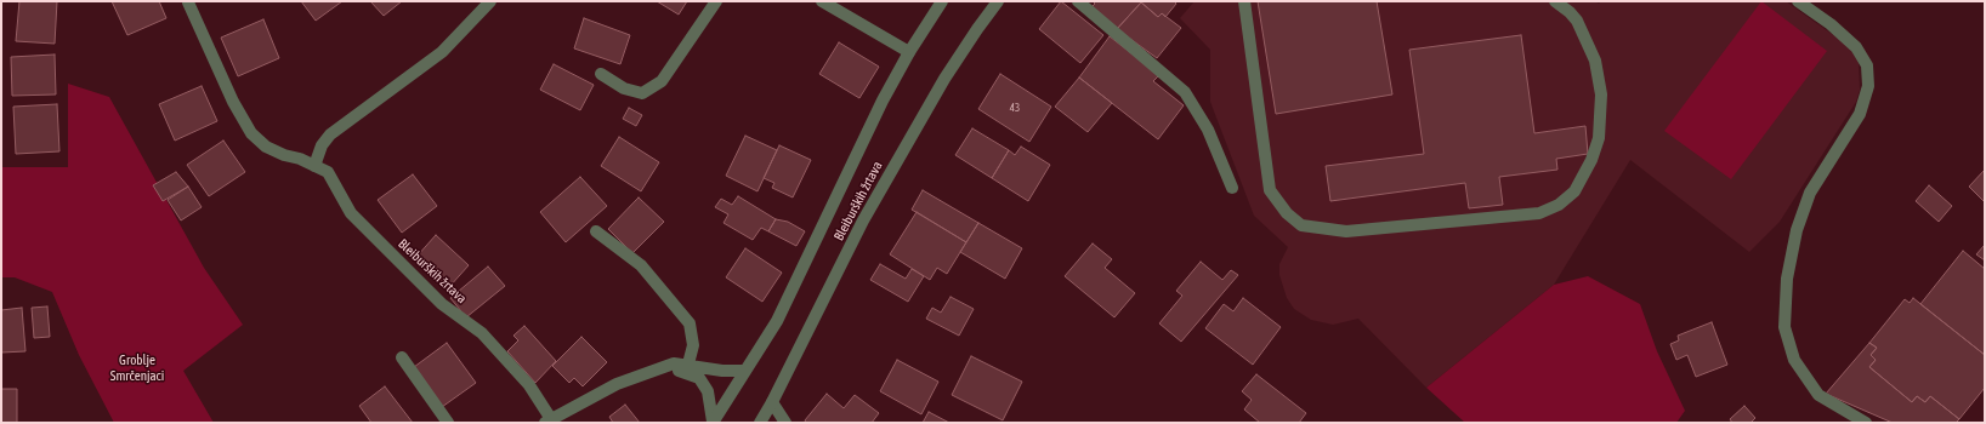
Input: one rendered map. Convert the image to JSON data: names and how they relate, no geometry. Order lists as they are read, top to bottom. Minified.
{"streets":{"street":["Bleiburških žrtava"]},"parks":["Groblje Smrčenjaci"],"house_numbers":["43"]}
